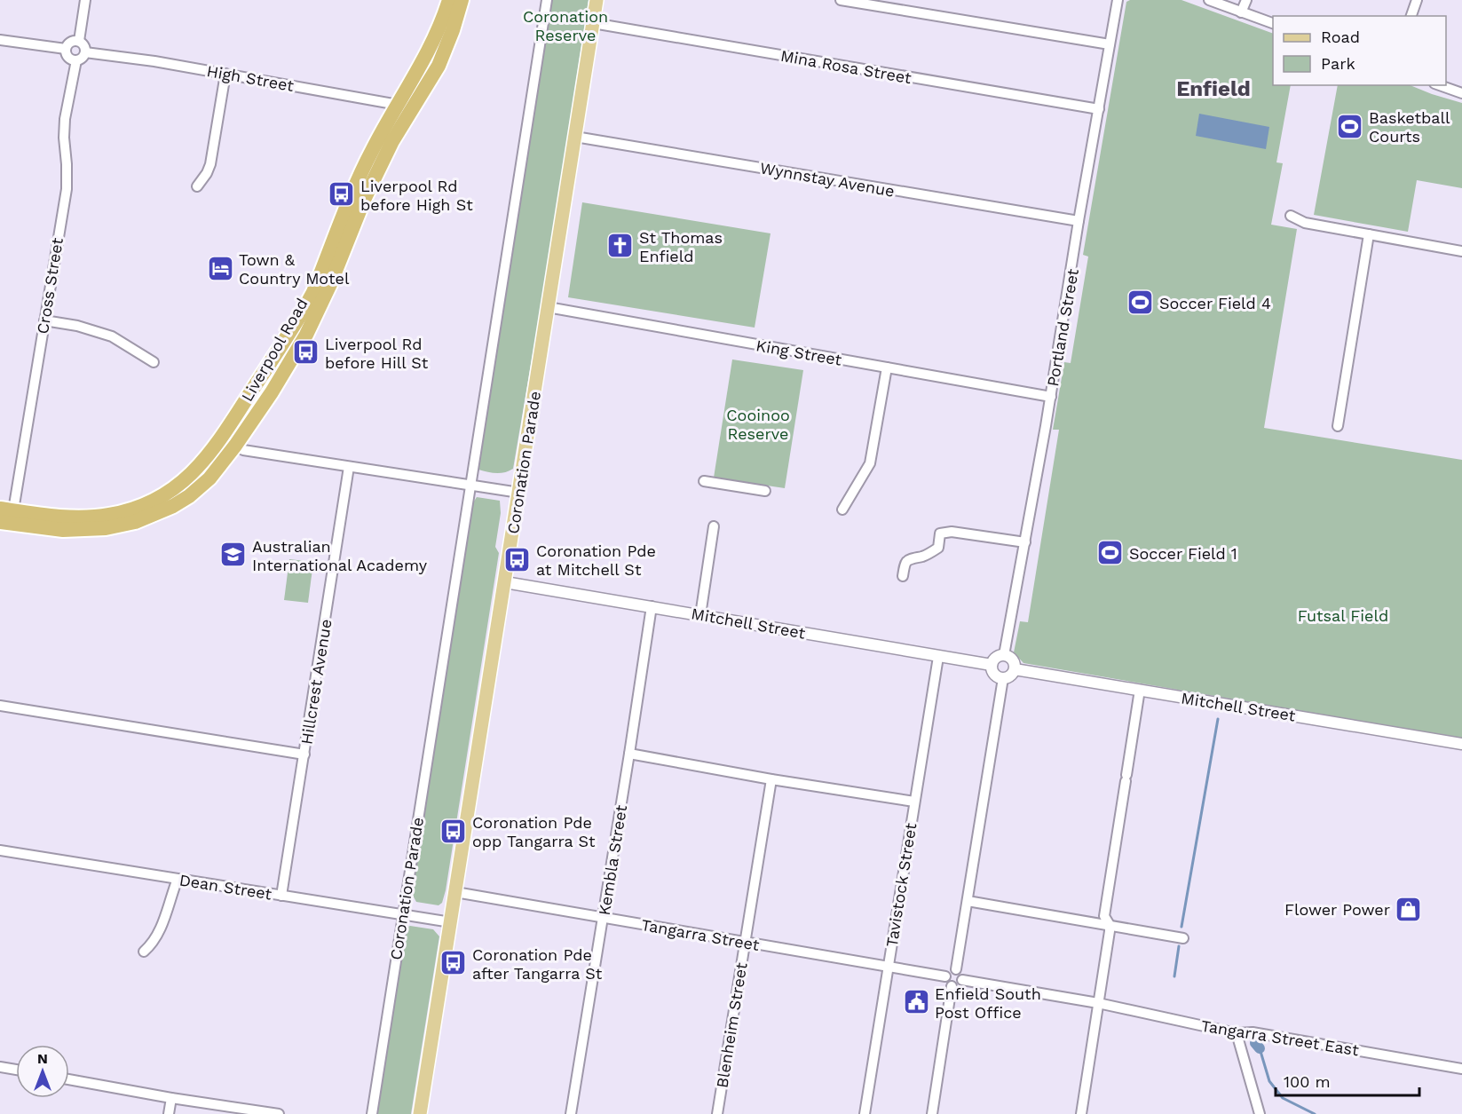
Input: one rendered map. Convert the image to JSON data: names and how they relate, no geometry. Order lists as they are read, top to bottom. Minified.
{"streets":{"highway":["Liverpool Road"],"main road":["Coronation Parade"],"street":["Mina Rosa Street","High Street","Wynnstay Avenue","Cross Street","Portland Street","King Street","Mitchell Street","Hillcrest Avenue","Kembla Street","Tavistock Street","Dean Street","Tangarra Street","Blenheim Street","Tangarra Street East"]},"crossings":[["Mina Rosa Street","Portland Street"],["Mina Rosa Street","Coronation Parade"],["High Street","Cross Street"],["High Street","Liverpool Road"],["Wynnstay Avenue","Portland Street"],["Wynnstay Avenue","Coronation Parade"],["Cross Street","Liverpool Road"],["Portland Street","King Street"],["Portland Street","Mitchell Street"],["King Street","Coronation Parade"],["Coronation Parade","Mitchell Street"],["Coronation Parade","Dean Street"],["Coronation Parade","Tangarra Street"],["Mitchell Street","Kembla Street"],["Mitchell Street","Tavistock Street"],["Hillcrest Avenue","Dean Street"],["Kembla Street","Tangarra Street"],["Tavistock Street","Tangarra Street"],["Tangarra Street","Blenheim Street"]],"districts":["Enfield"],"parks":["Coronation Reserve","Cooinoo Reserve","Futsal Field"],"places":{"sports":["Basketball Courts","Soccer Field 4","Soccer Field 1"],"bus stop":["Liverpool Rd before High St","Liverpool Rd before Hill St","Coronation Pde at Mitchell St","Coronation Pde opp Tangarra St","Coronation Pde after Tangarra St"],"church":["St Thomas Enfield"],"hotel":["Town & Country Motel"],"school or university":["Australian International Academy"],"shop":["Flower Power"],"public building":["Enfield South Post Office"]},"legend":["Road","Park"],"scale_bar":"100 m","north":"top"}
